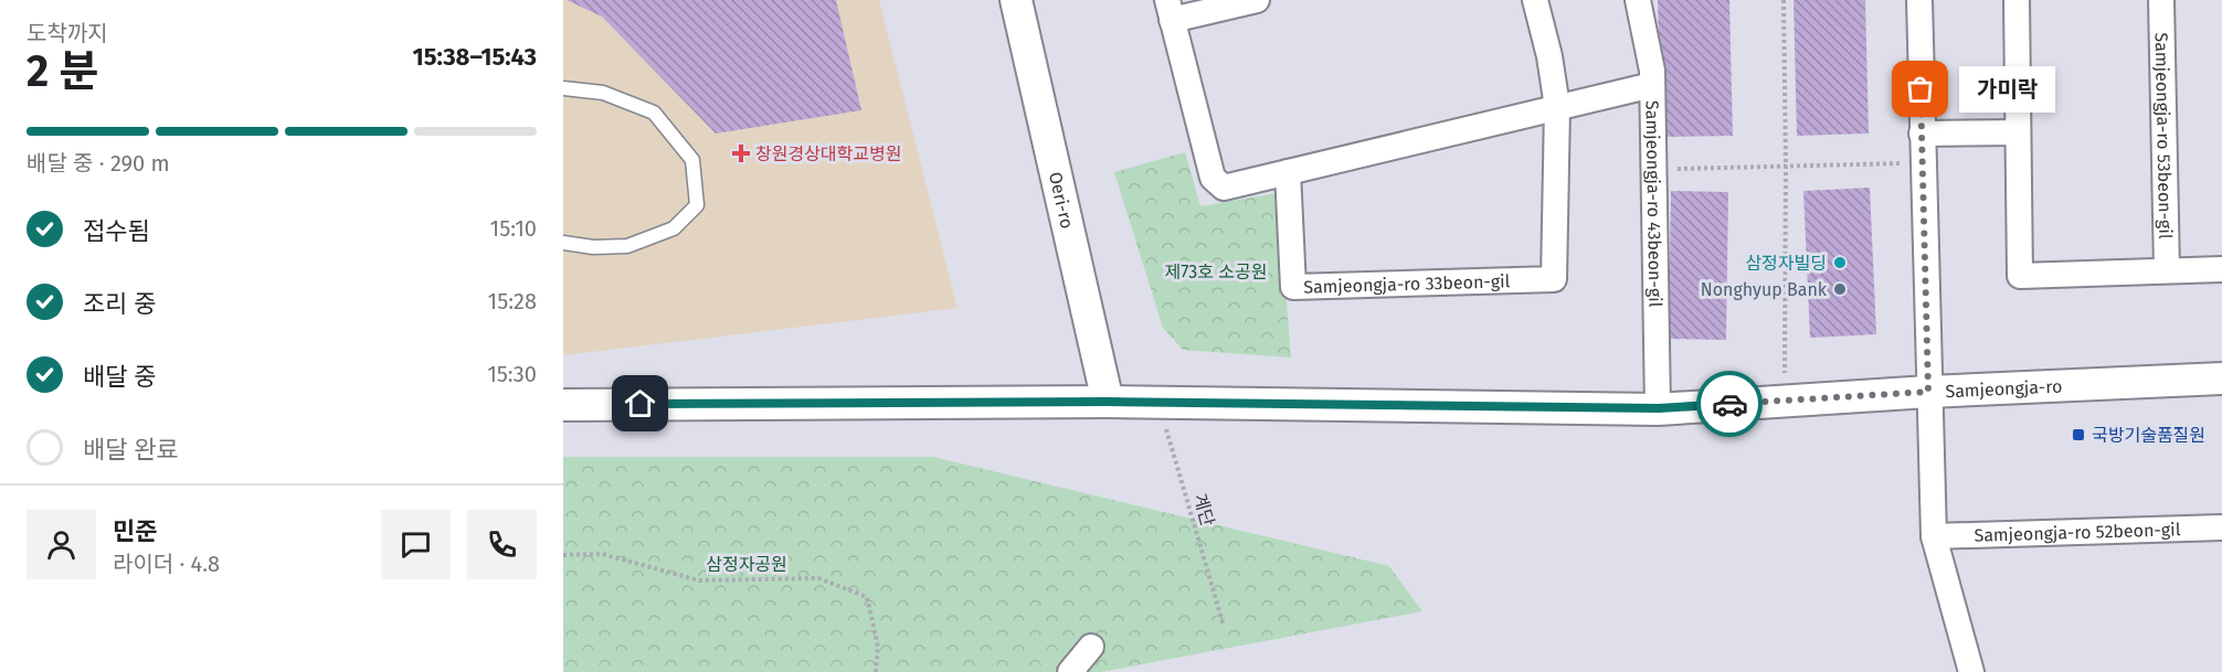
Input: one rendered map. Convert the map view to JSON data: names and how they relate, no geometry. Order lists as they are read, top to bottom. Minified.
{"streets":{"street":["Samjeongja-ro 53beon-gil","Oeri-ro","Samjeongja-ro 43beon-gil","Samjeongja-ro 33beon-gil","Samjeongja-ro","Samjeongja-ro 52beon-gil"],"path":["계단"]},"crossings":[["Oeri-ro","Samjeongja-ro"],["Samjeongja-ro 43beon-gil","Samjeongja-ro"],["Samjeongja-ro","계단"]],"parks":["제73호 소공원","삼정자공원"],"places":{"other":["가미락","삼정자빌딩","Nonghyup Bank"],"health":["창원경상대학교병원"],"transit":["국방기술품질원"]},"page":{"heading":["2 분","도착까지","15:38–15:43"],"panel":["민준","라이더 · 4.8"],"bubble":"가미락","bar":"배달 중 · 290 m","list":[["접수됨","15:10"],["조리 중","15:28"],["배달 중","15:30"],"배달 완료"]}}
